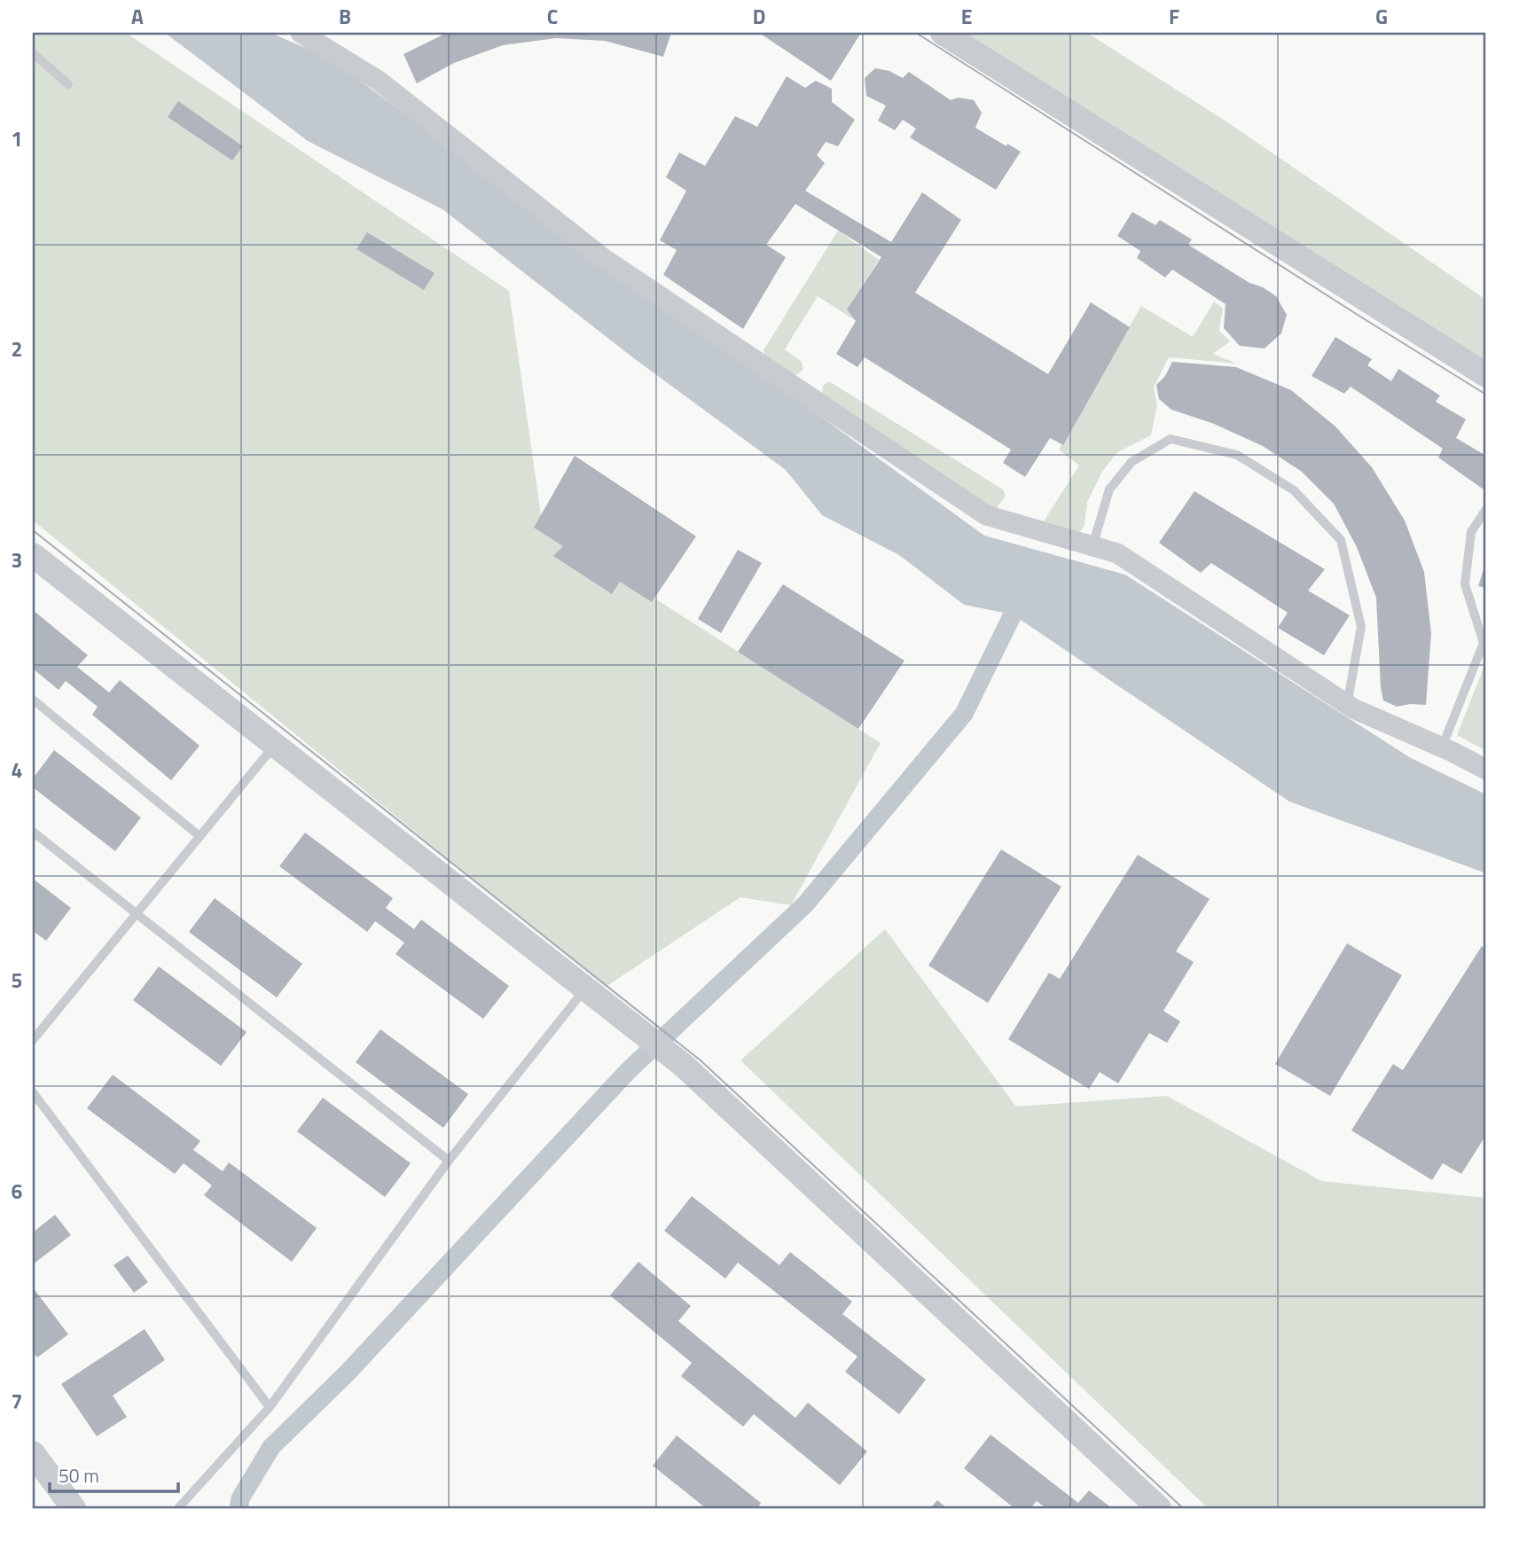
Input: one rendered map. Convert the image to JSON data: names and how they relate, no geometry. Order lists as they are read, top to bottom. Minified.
{"scale_bar":"50 m","grid":{"columns":["A","B","C","D","E","F","G"],"rows":["1","2","3","4","5","6","7"]}}
